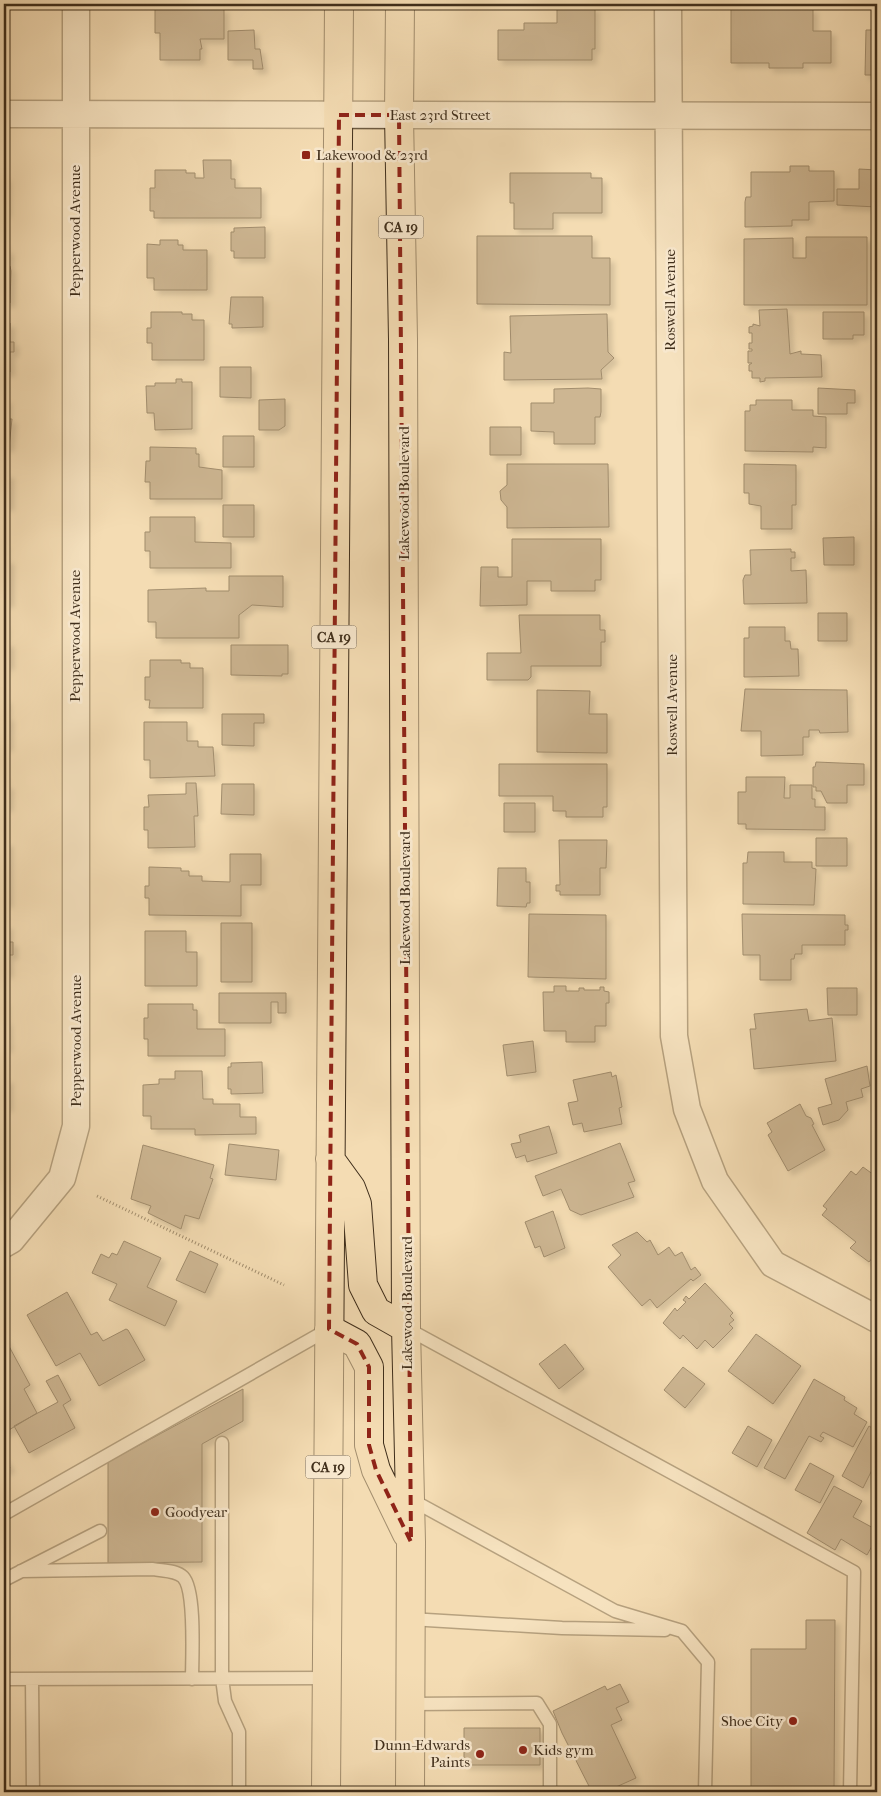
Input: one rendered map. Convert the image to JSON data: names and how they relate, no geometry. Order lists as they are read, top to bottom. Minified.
{"streets":{"main road":["CA 19","Lakewood Boulevard"],"street":["East 23rd Street","Pepperwood Avenue","Roswell Avenue"]},"crossings":[["East 23rd Street","CA 19"],["East 23rd Street","Pepperwood Avenue"],["East 23rd Street","Roswell Avenue"],["East 23rd Street","Lakewood Boulevard"]],"places":{"transit":["Lakewood & 23rd"],"other":["Goodyear","Shoe City","Kids gym","Dunn-Edwards Paints"]}}
